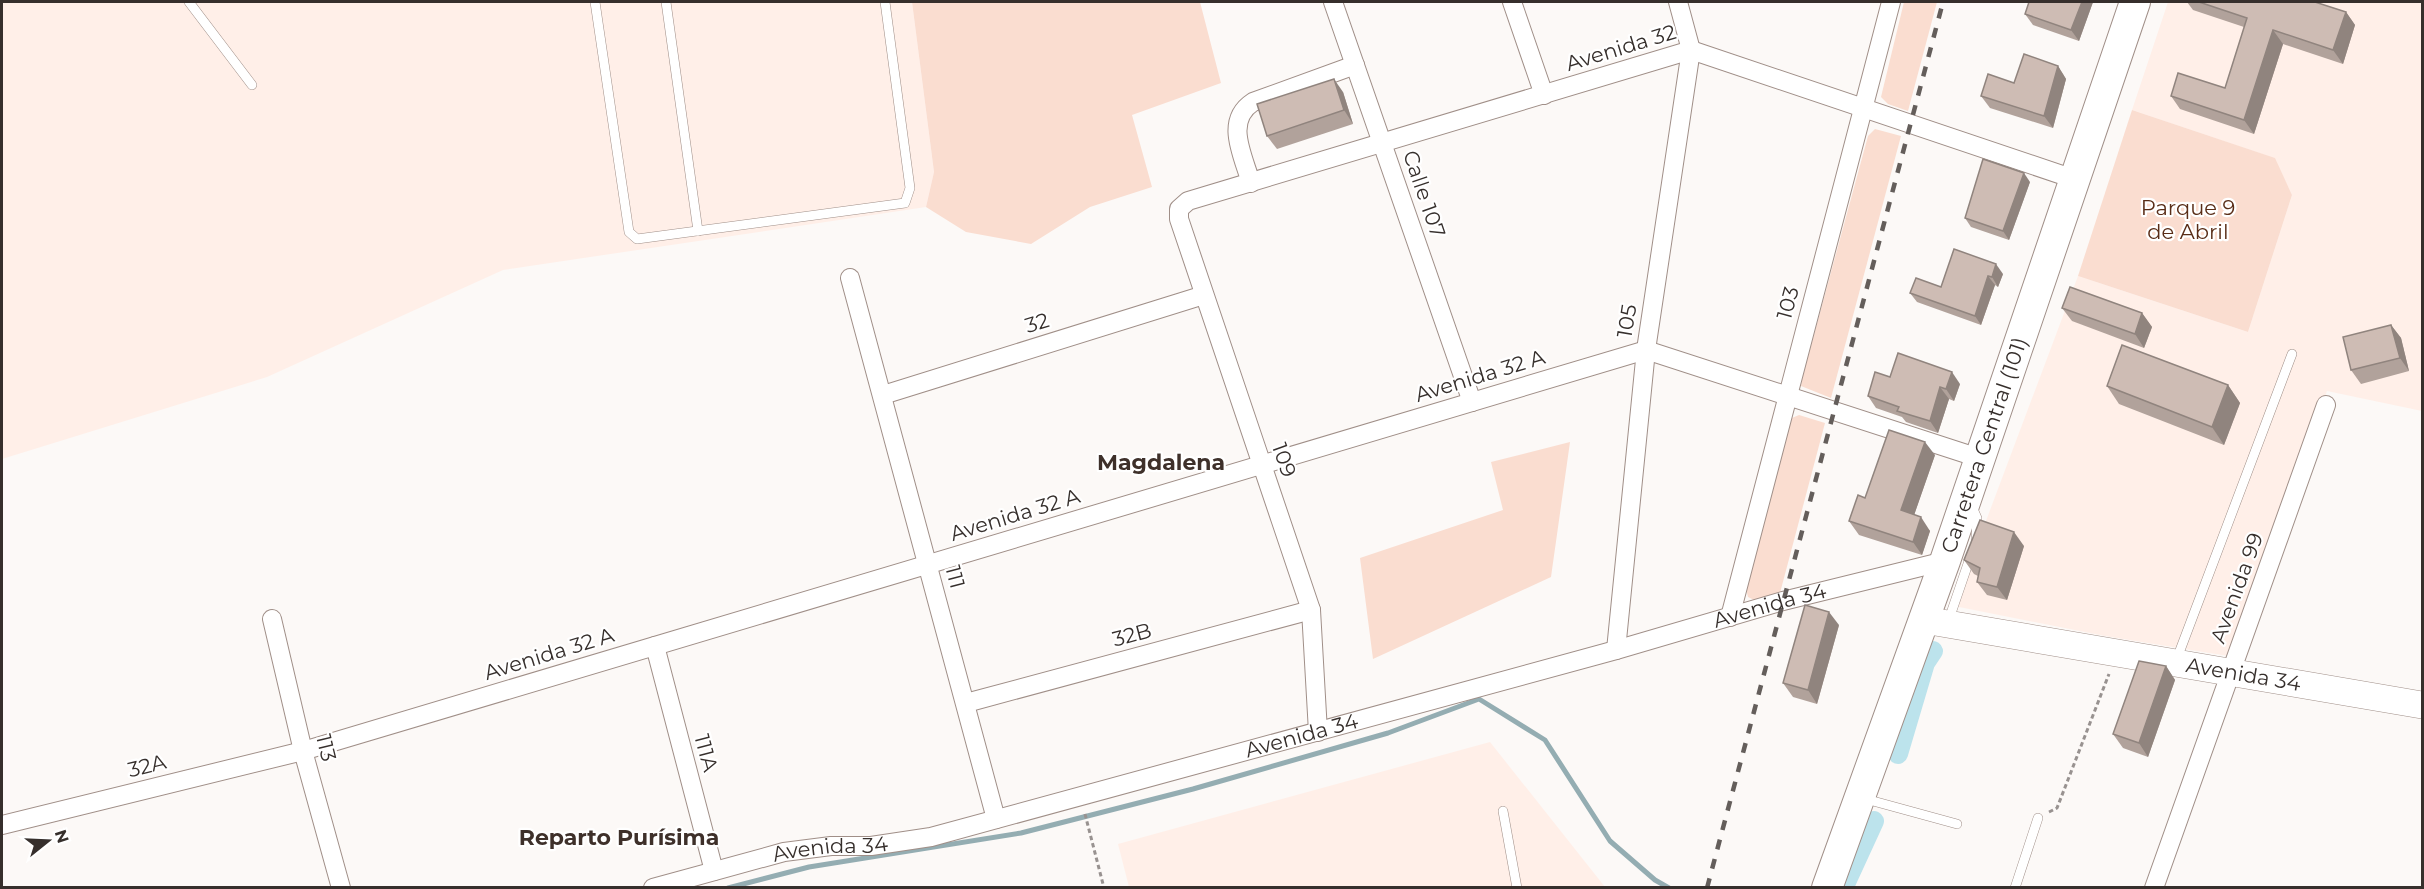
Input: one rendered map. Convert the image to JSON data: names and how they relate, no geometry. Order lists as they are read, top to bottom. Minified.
{"streets":{"main road":["Carretera Central (101)"],"street":["Avenida 32","Calle 107","103","105","32","Avenida 32 A","109","111","Avenida 99","Avenida 34","32B","113","111A","32A"]},"crossings":[["Avenida 32","Calle 107"],["Avenida 32","103"],["Avenida 32","105"],["Avenida 32","Carretera Central (101)"],["Avenida 32","109"],["Calle 107","Avenida 32 A"],["103","Avenida 34"],["105","Avenida 32 A"],["105","Avenida 34"],["32","109"],["32","111"],["Avenida 32 A","109"],["Avenida 32 A","111"],["Avenida 32 A","113"],["Avenida 32 A","111A"],["Avenida 32 A","32A"],["Carretera Central (101)","Avenida 34"],["109","Avenida 34"],["109","32B"],["111","Avenida 34"],["111","32B"],["Avenida 99","Avenida 34"],["Avenida 34","111A"],["113","32A"]],"districts":["Magdalena","Reparto Purísima"],"parks":["Parque 9 de Abril"],"north":"right"}
